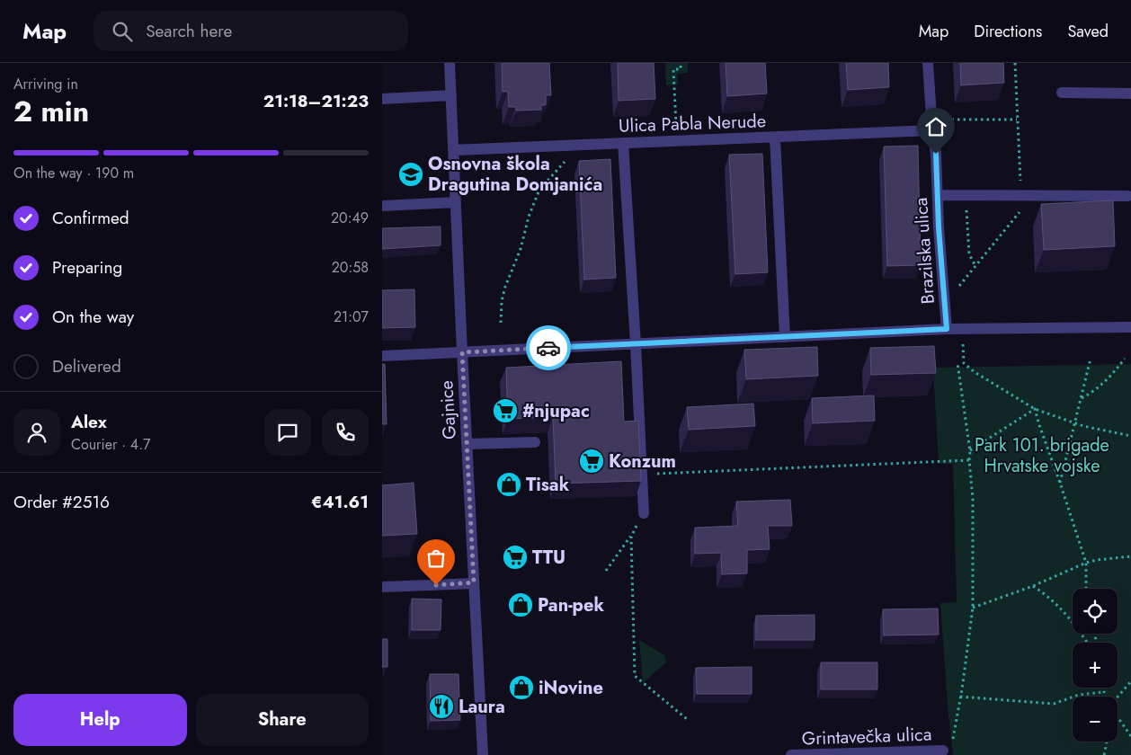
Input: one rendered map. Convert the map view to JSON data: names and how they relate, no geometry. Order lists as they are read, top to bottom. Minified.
{"streets":{"street":["Ulica Pabla Nerude","Brazilska ulica","Gajnice","Grintavečka ulica"]},"crossings":[["Ulica Pabla Nerude","Brazilska ulica"],["Ulica Pabla Nerude","Gajnice"]],"parks":["Park 101. brigade Hrvatske vojske"],"places":{"school or university":["Osnovna škola Dragutina Domjanića"],"supermarket":["#njupac","Konzum","TTU"],"shop":["Tisak","Pan-pek","iNovine"],"restaurant":["Laura"]},"page":{"header":"Map","search":"Search here","nav":["Map","Directions","Saved"],"heading":["2 min","Arriving in","21:18–21:23"],"panel":["Alex","Courier · 4.7","Order #2516","€41.61"],"bar":"On the way · 190 m","list":[["Confirmed","20:49"],["Preparing","20:58"],["On the way","21:07"],"Delivered"],"map_buttons":["+","−"],"buttons":["Help","Share"]}}
